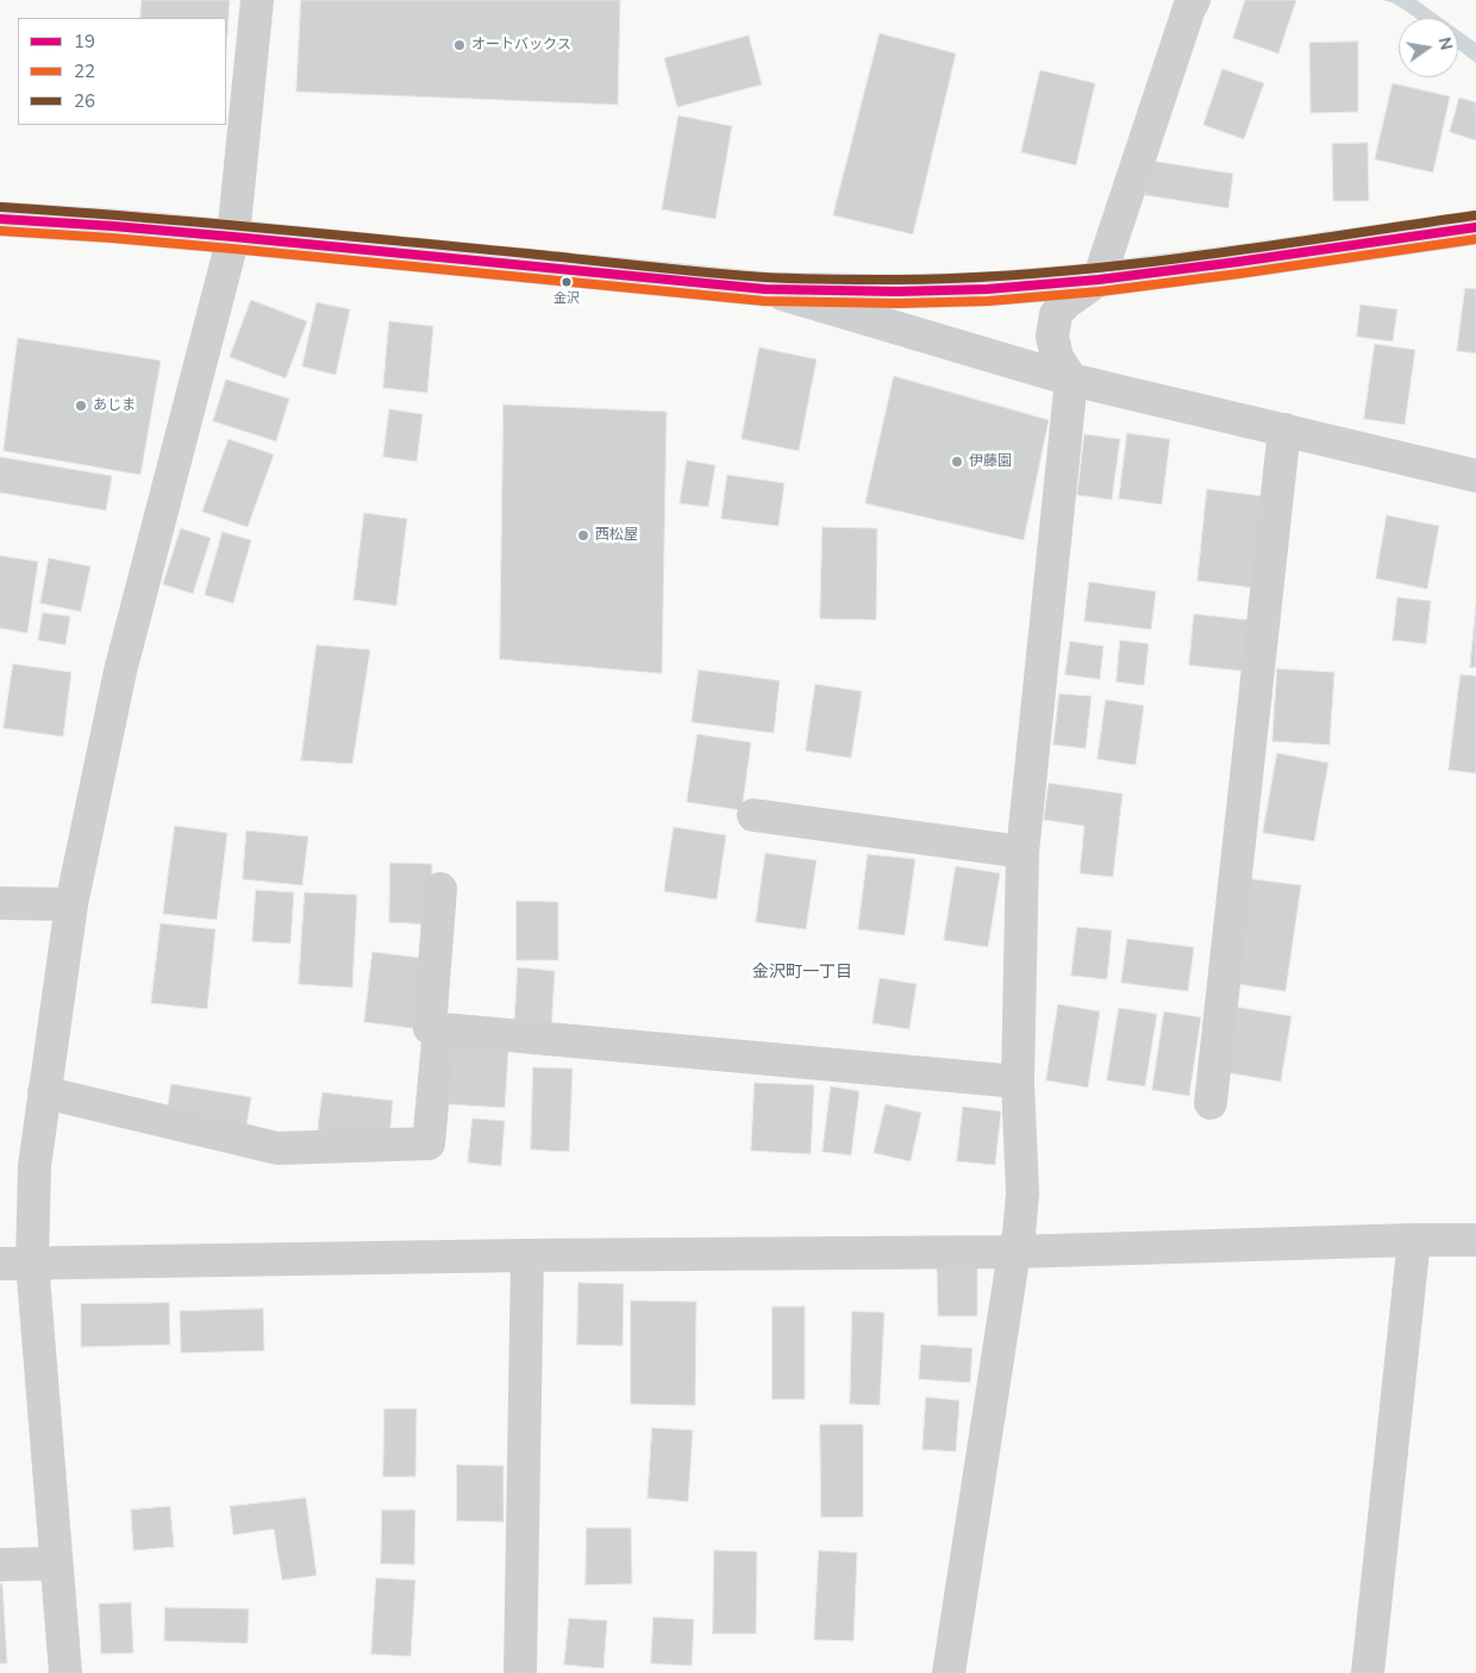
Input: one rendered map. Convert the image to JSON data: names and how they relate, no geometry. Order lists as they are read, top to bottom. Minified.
{"districts":["金沢町一丁目"],"places":["オートバックス","金沢","あじま","伊藤園","西松屋"],"lines":["transit line 26","transit line 19","transit line 22"],"legend":["19","22","26"],"north":"right"}
